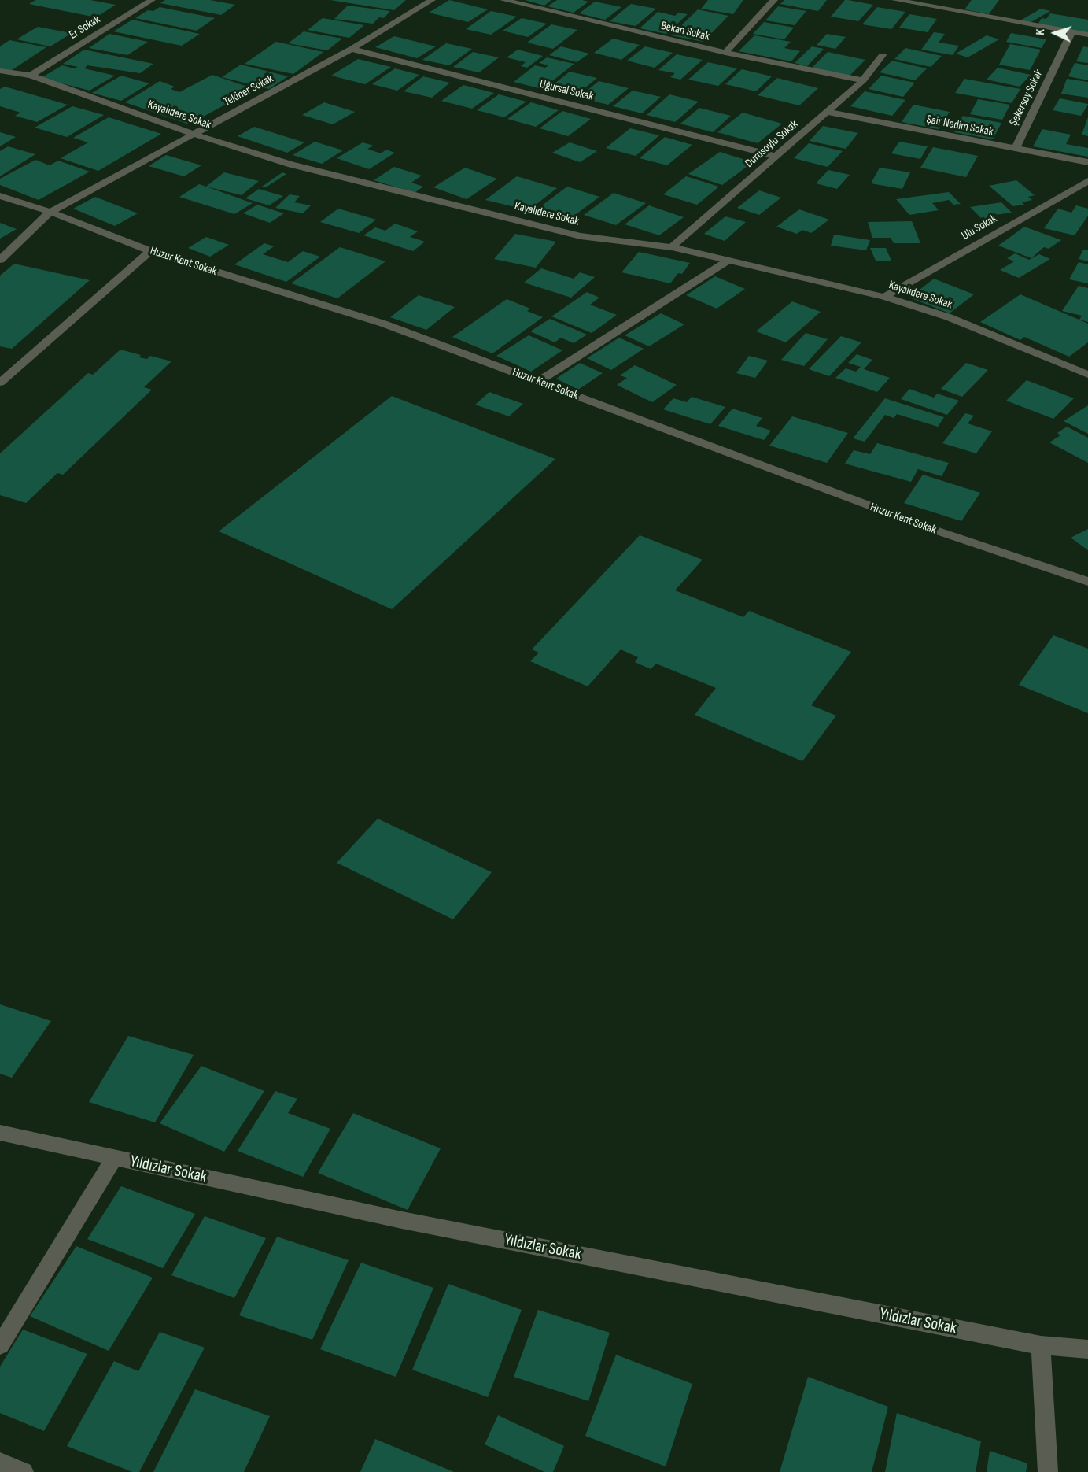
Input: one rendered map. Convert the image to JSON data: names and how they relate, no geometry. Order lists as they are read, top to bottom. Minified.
{"streets":{"street":["Er Sokak","Bekan Sokak","Tekiner Sokak","Uğursal Sokak","Şekersoy Sokak","Kayalıdere Sokak","Şair Nedim Sokak","Durusoylu Sokak","Ulu Sokak","Huzur Kent Sokak","Yıldızlar Sokak"]},"crossings":[["Er Sokak","Kayalıdere Sokak"],["Bekan Sokak","Durusoylu Sokak"],["Tekiner Sokak","Uğursal Sokak"],["Tekiner Sokak","Kayalıdere Sokak"],["Tekiner Sokak","Huzur Kent Sokak"],["Uğursal Sokak","Durusoylu Sokak"],["Şekersoy Sokak","Şair Nedim Sokak"],["Kayalıdere Sokak","Durusoylu Sokak"],["Kayalıdere Sokak","Ulu Sokak"],["Şair Nedim Sokak","Durusoylu Sokak"]],"north":"left"}
